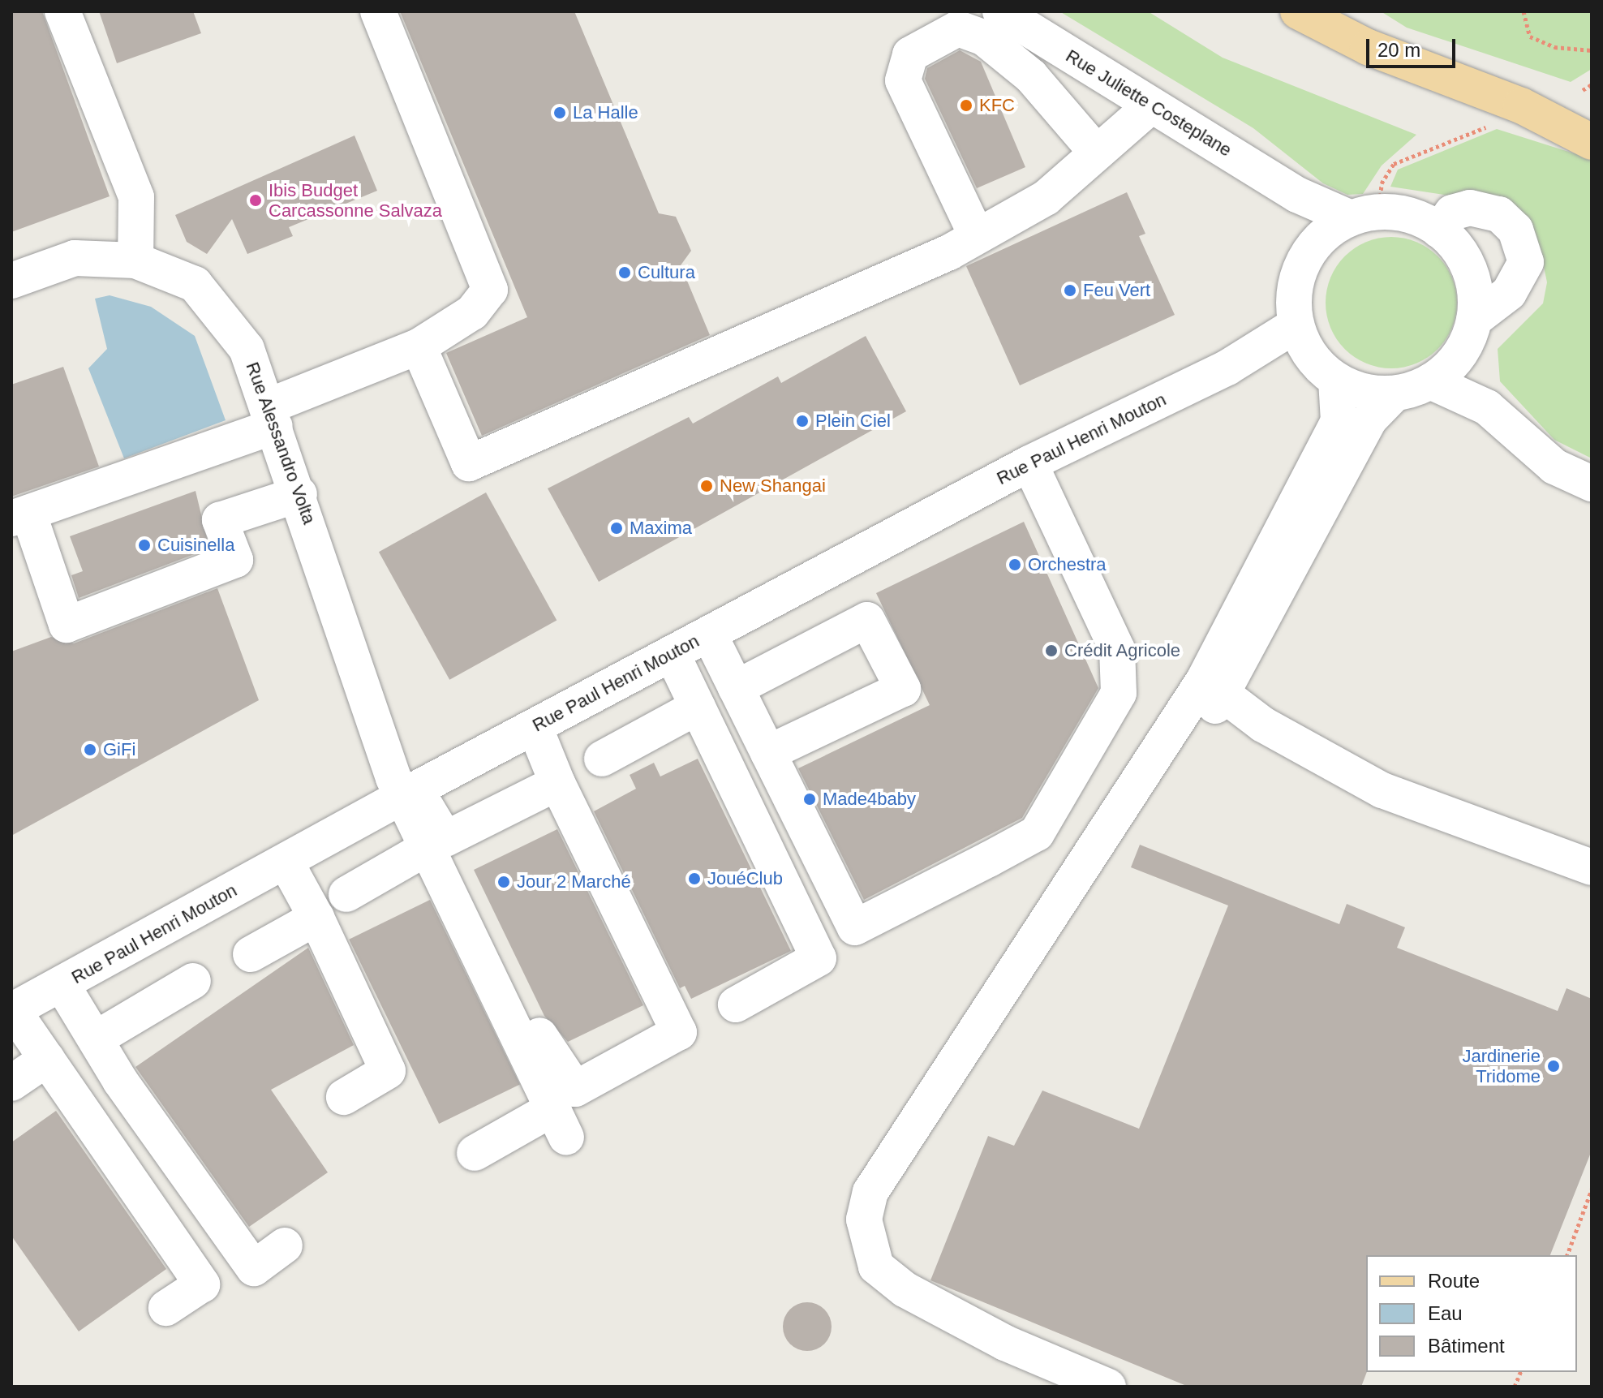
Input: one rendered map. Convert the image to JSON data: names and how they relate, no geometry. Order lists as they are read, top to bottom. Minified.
{"streets":{"street":["Rue Juliette Costeplane","Rue Paul Henri Mouton","Rue Alessandro Volta"]},"crossings":[["Rue Juliette Costeplane","Rue Paul Henri Mouton"],["Rue Paul Henri Mouton","Rue Alessandro Volta"]],"places":["KFC","La Halle","Ibis Budget Carcassonne Salvaza","Cultura","Feu Vert","Plein Ciel","New Shangai","Maxima","Cuisinella","Orchestra","Crédit Agricole","GiFi","Made4baby","JouéClub","Jour 2 Marché","Jardinerie Tridome"],"legend":["Route","Eau","Bâtiment"],"scale_bar":"20 m"}
